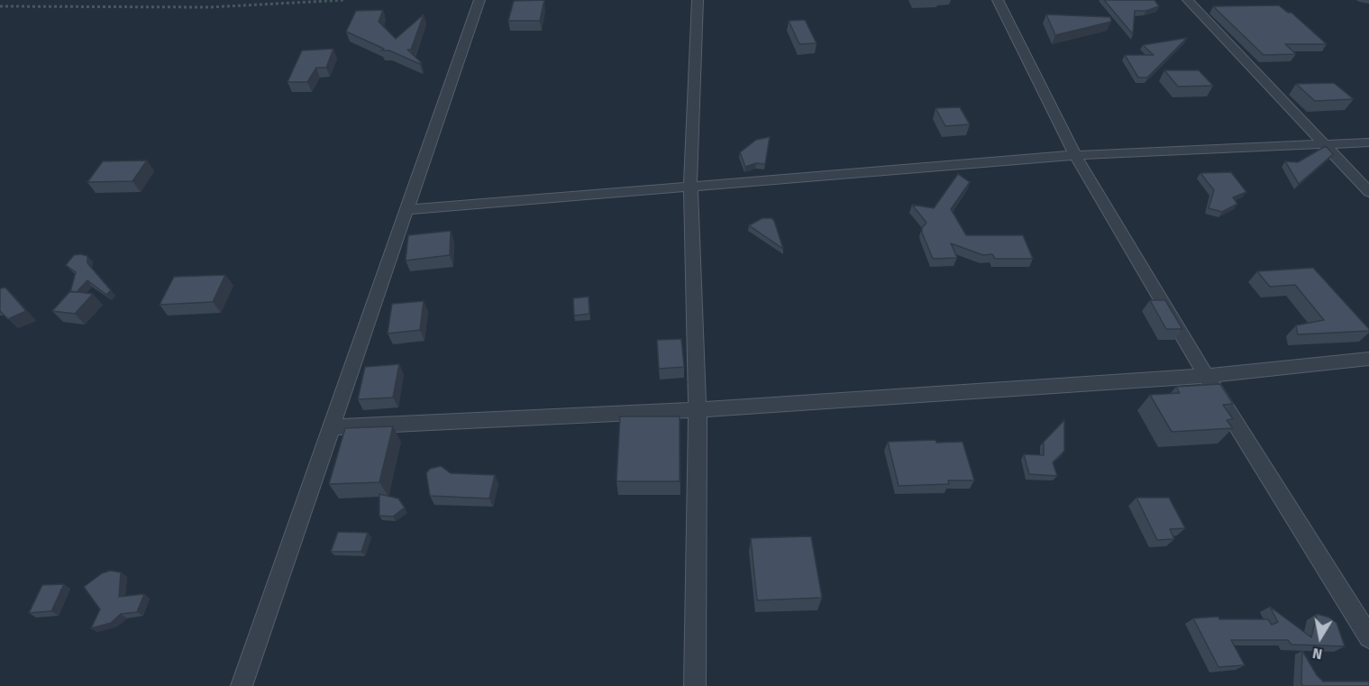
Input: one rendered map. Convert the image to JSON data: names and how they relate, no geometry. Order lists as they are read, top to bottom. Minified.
{"north":"bottom"}
